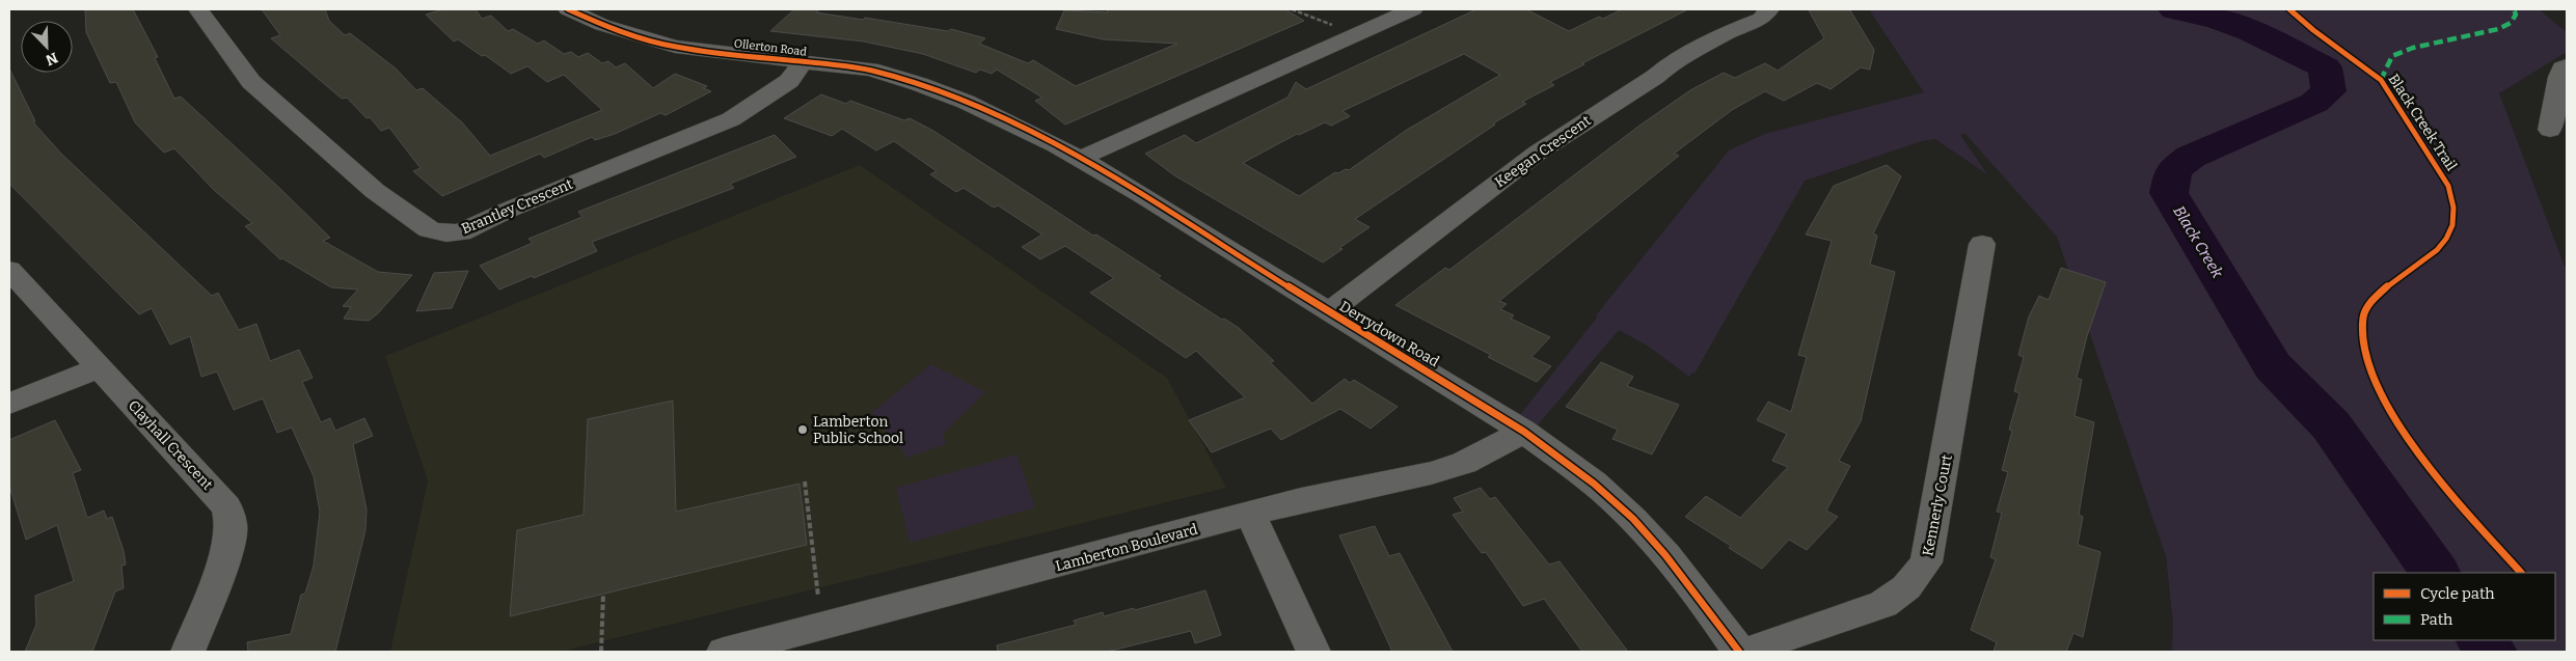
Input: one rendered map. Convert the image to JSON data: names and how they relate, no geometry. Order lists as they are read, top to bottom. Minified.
{"streets":{"street":["Ollerton Road","Keegan Crescent","Brantley Crescent","Derrydown Road","Clayhall Crescent","Kennerly Court","Lamberton Boulevard"],"cycle path":["Black Creek Trail"]},"crossings":[["Ollerton Road","Brantley Crescent"],["Ollerton Road","Derrydown Road"],["Keegan Crescent","Derrydown Road"],["Derrydown Road","Lamberton Boulevard"]],"water":["Black Creek"],"places":["Lamberton Public School"],"legend":["Cycle path","Path"],"north":"bottom right"}
